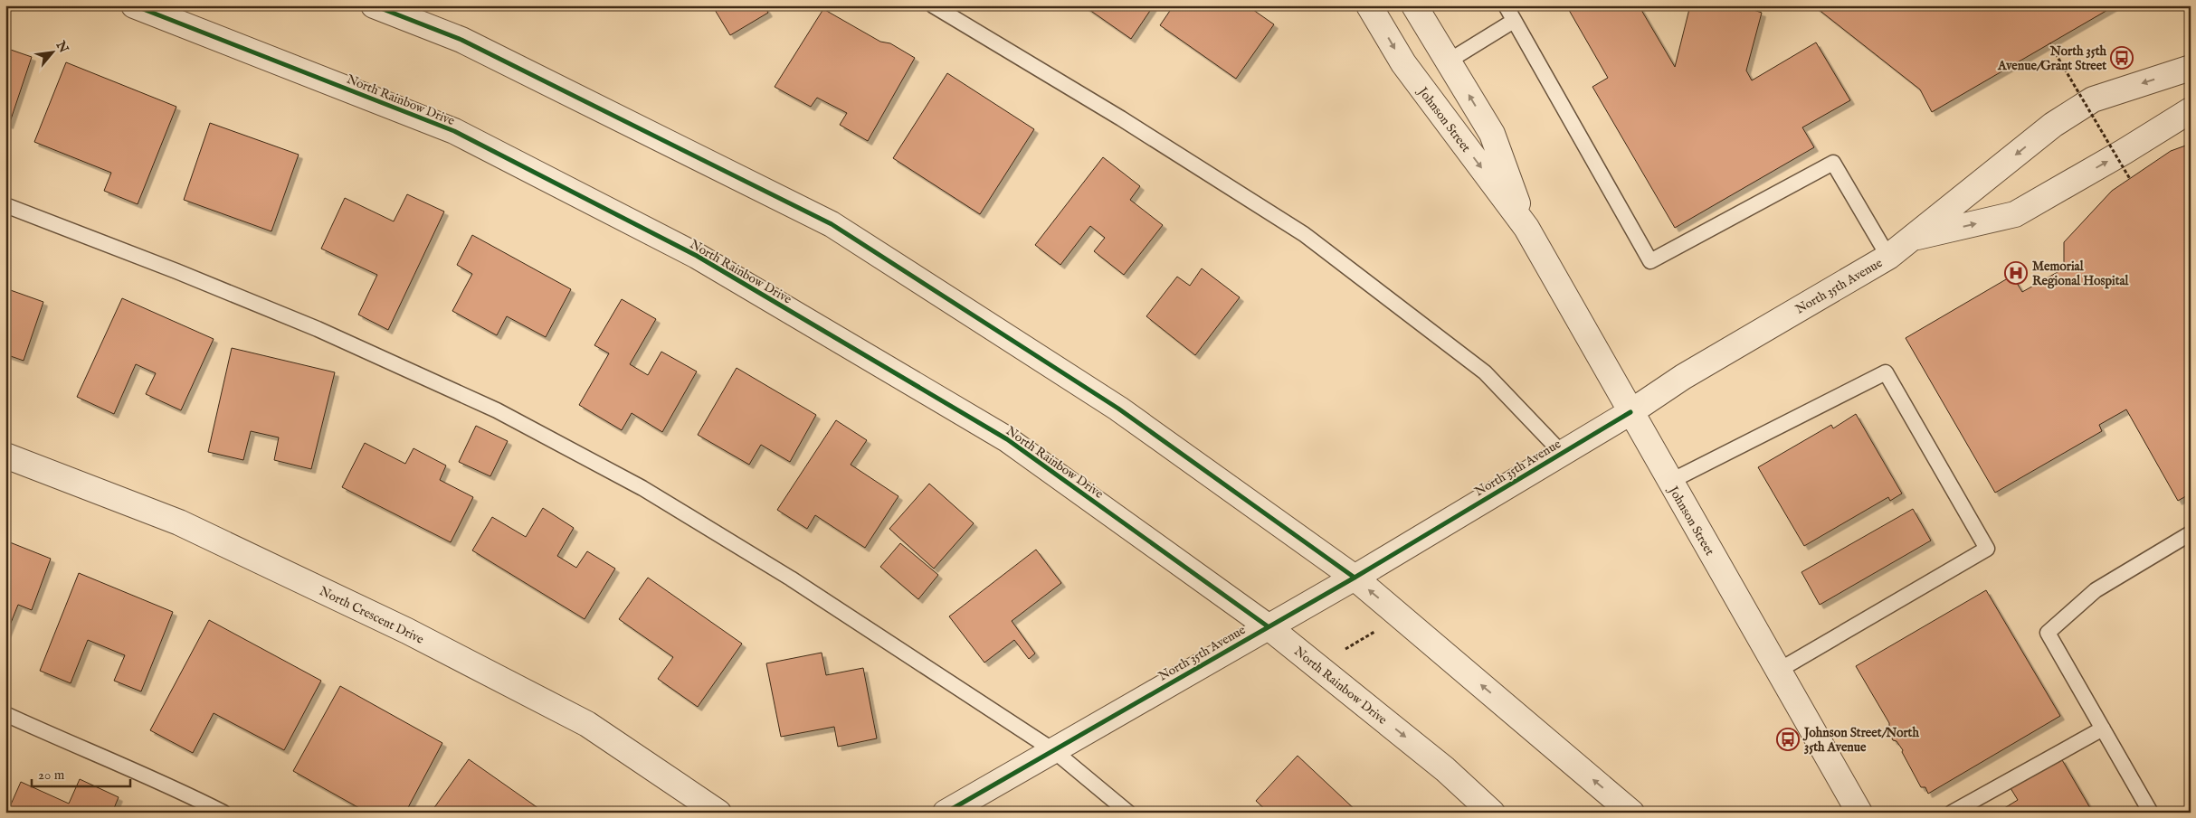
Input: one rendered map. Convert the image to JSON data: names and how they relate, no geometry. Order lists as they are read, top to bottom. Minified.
{"streets":{"street":["North Rainbow Drive","Johnson Street","North 35th Avenue","North Crescent Drive"]},"crossings":[["North Rainbow Drive","North 35th Avenue"],["Johnson Street","North 35th Avenue"]],"places":{"bus stop":["North 35th Avenue/Grant Street","Johnson Street/North 35th Avenue"],"hospital":["Memorial Regional Hospital"]},"scale_bar":"20 m","north":"top right"}
